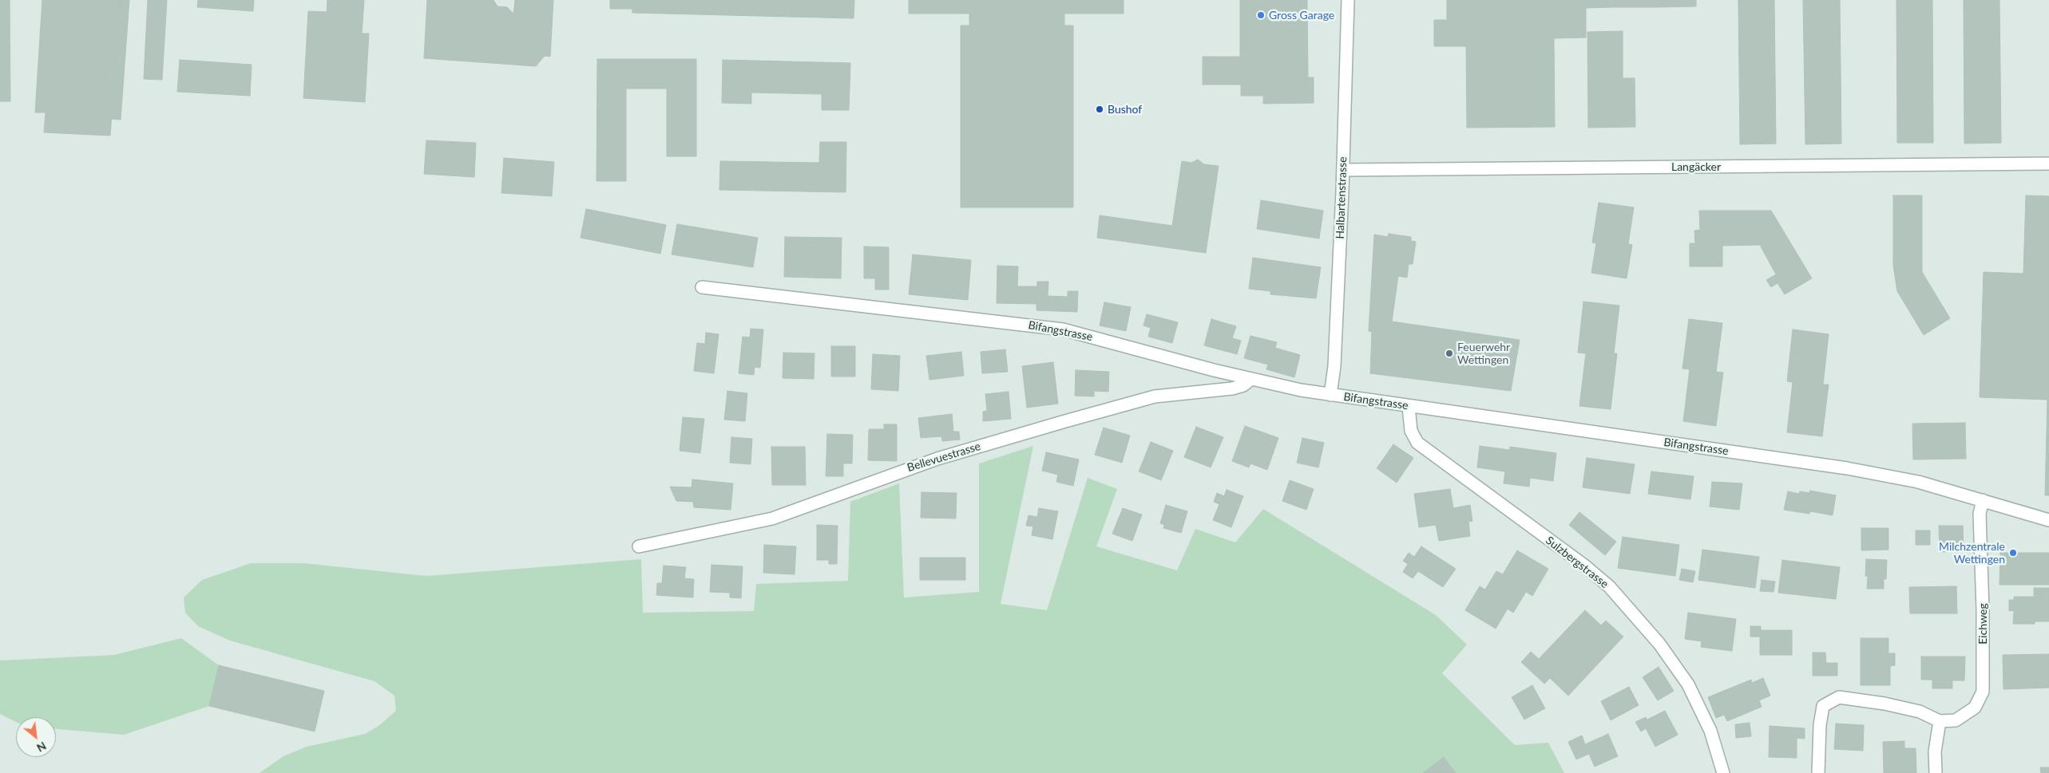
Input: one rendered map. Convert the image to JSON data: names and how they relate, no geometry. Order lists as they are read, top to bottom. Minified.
{"streets":{"street":["Langäcker","Halbartenstrasse","Bifangstrasse","Bellevuestrasse","Sulzbergstrasse","Eichweg"]},"crossings":[["Langäcker","Halbartenstrasse"],["Halbartenstrasse","Bifangstrasse"],["Bifangstrasse","Bellevuestrasse"],["Bifangstrasse","Sulzbergstrasse"],["Bifangstrasse","Eichweg"]],"places":["Gross Garage","Bushof","Feuerwehr Wettingen","Milchzentrale Wettingen"],"north":"bottom right"}
